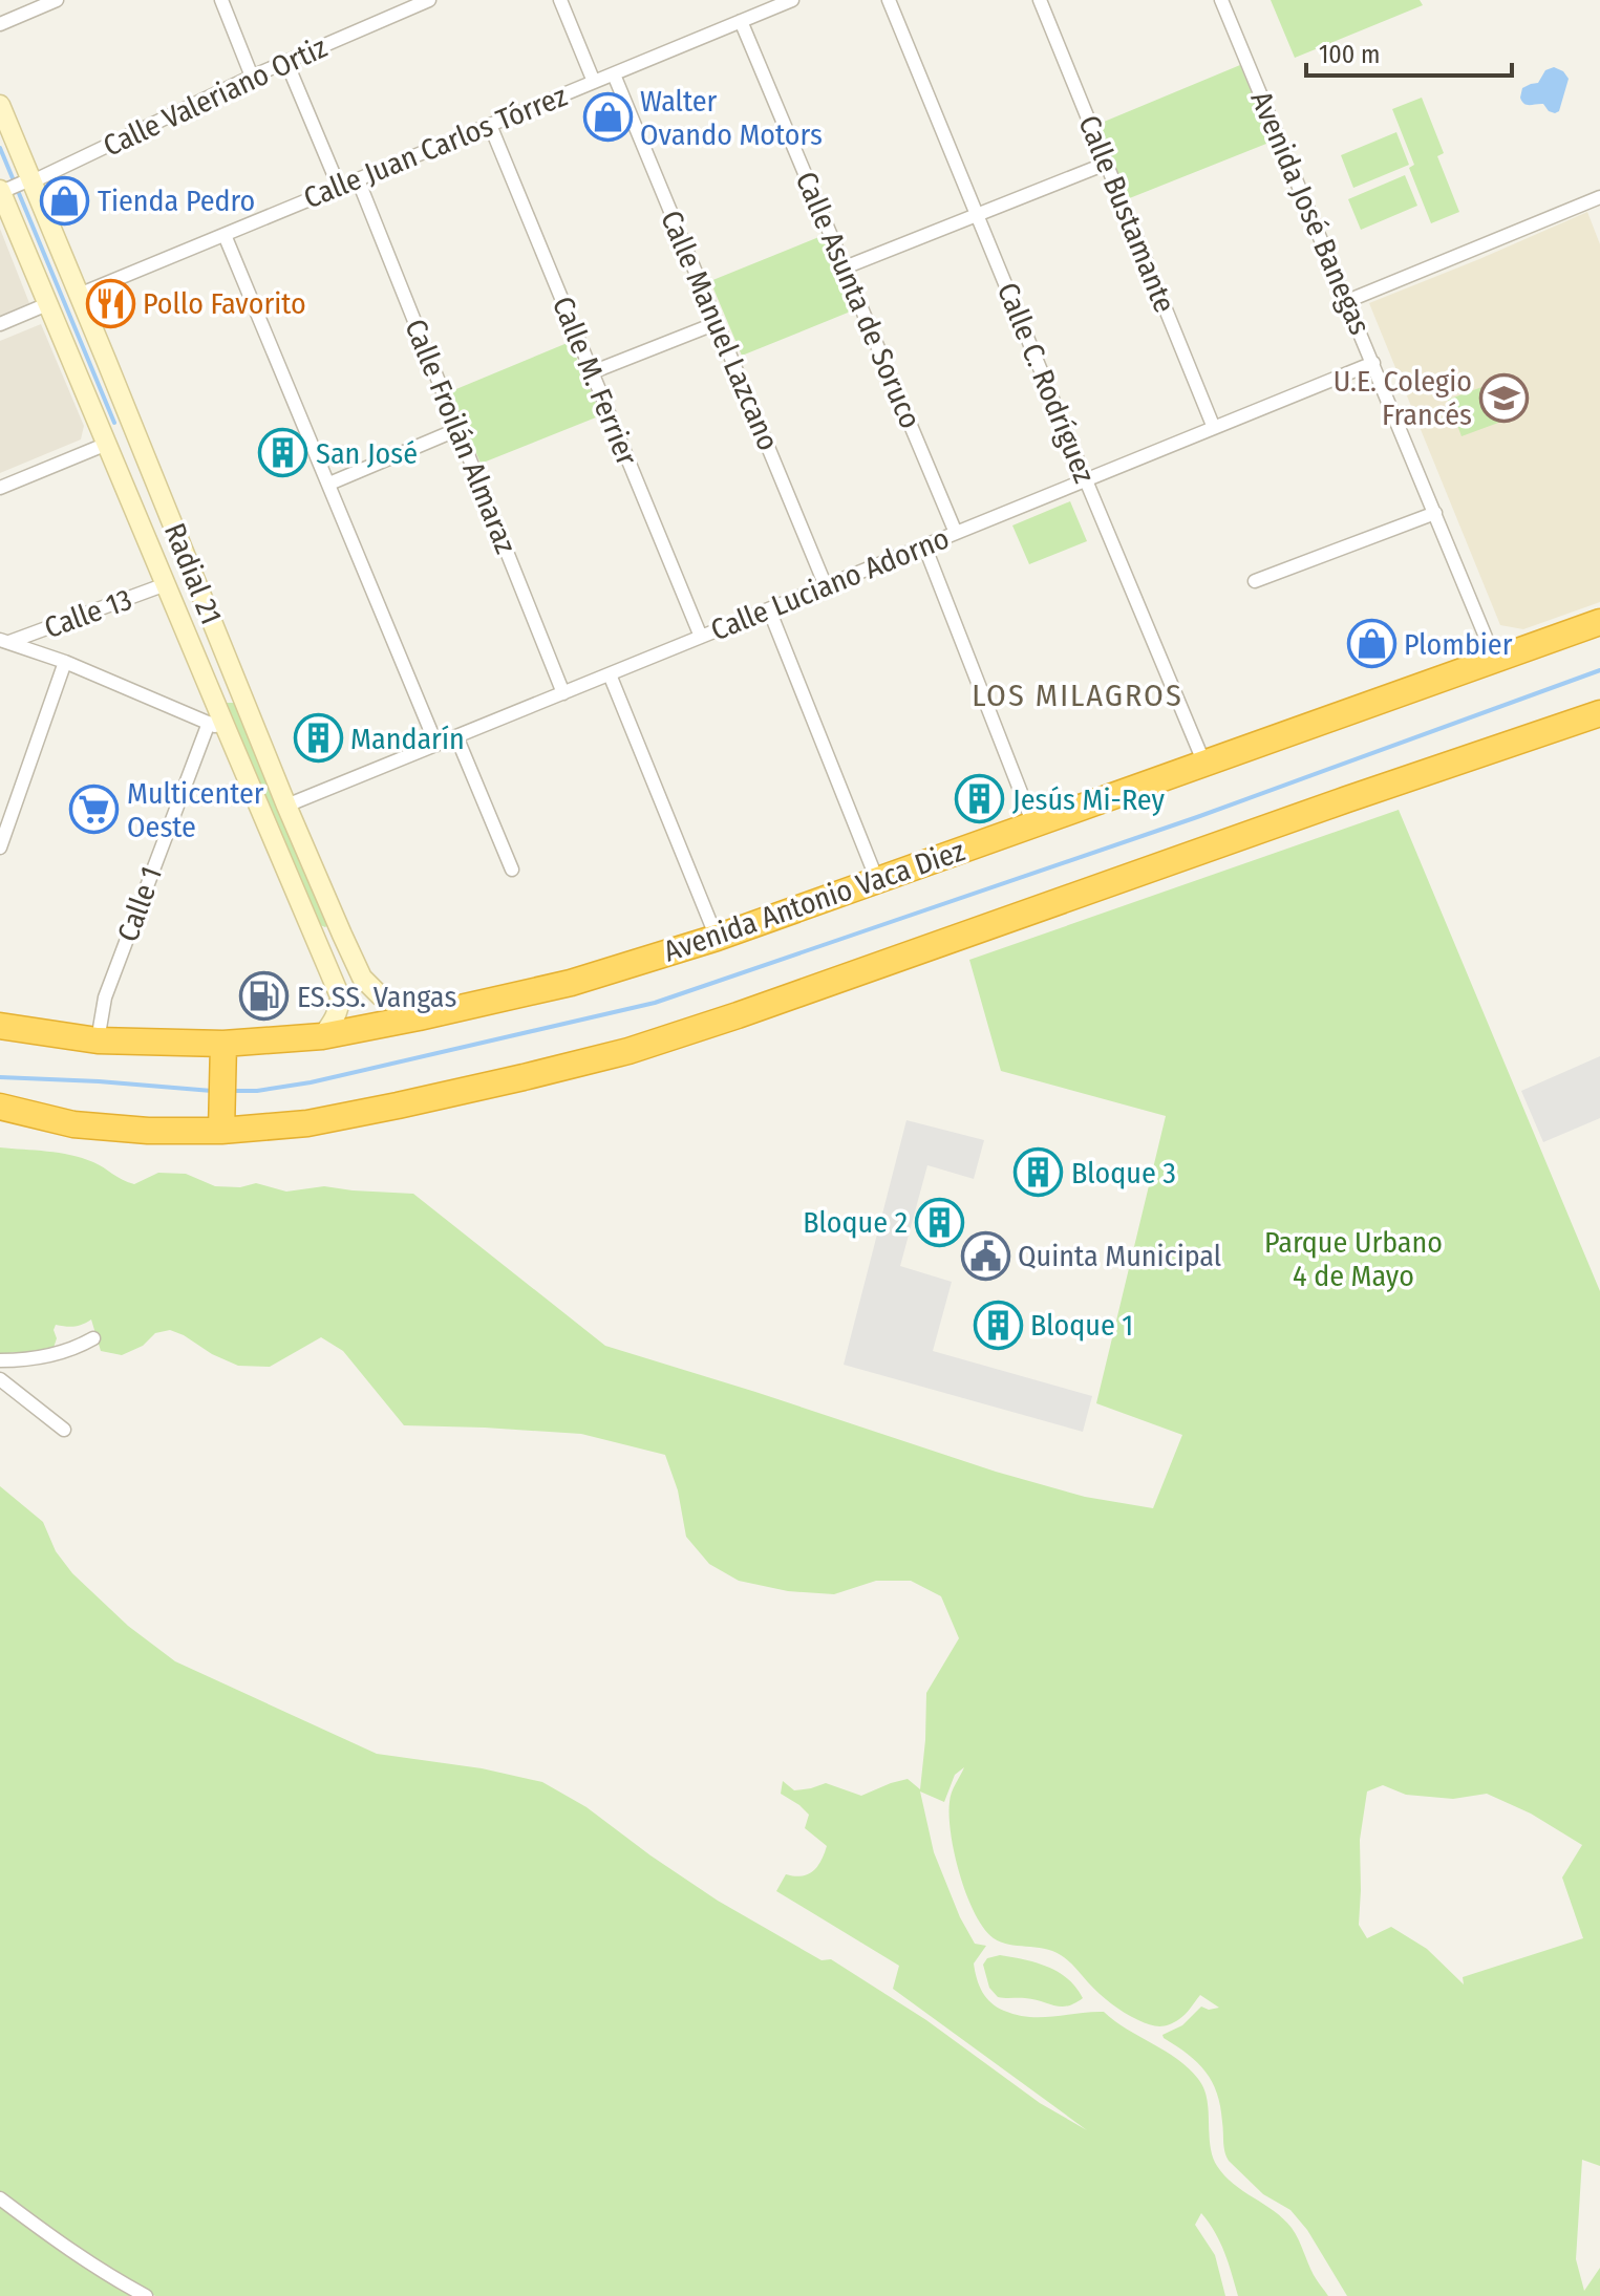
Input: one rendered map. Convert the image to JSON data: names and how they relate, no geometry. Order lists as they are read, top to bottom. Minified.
{"streets":{"highway":["Avenida Antonio Vaca Diez"],"street":["Calle Valeriano Ortiz","Calle Juan Carlos Tórrez","Avenida José Banegas","Calle Bustamante","Calle Asunta de Soruco","Calle Manuel Lazcano","Calle M. Ferrier","Calle C. Rodríguez","Calle Froilán Almaraz","Radial 21","Calle Luciano Adorno","Calle 13","Calle 1"]},"crossings":[["Calle Valeriano Ortiz","Radial 21"],["Calle Juan Carlos Tórrez","Calle Asunta de Soruco"],["Calle Juan Carlos Tórrez","Calle Manuel Lazcano"],["Calle Juan Carlos Tórrez","Calle M. Ferrier"],["Calle Juan Carlos Tórrez","Calle Froilán Almaraz"],["Calle Juan Carlos Tórrez","Radial 21"],["Avenida José Banegas","Calle Luciano Adorno"],["Avenida José Banegas","Avenida Antonio Vaca Diez"],["Calle Bustamante","Calle Luciano Adorno"],["Calle Asunta de Soruco","Calle Luciano Adorno"],["Calle Manuel Lazcano","Calle Luciano Adorno"],["Calle M. Ferrier","Calle Luciano Adorno"],["Calle C. Rodríguez","Calle Luciano Adorno"],["Calle C. Rodríguez","Avenida Antonio Vaca Diez"],["Calle Froilán Almaraz","Calle Luciano Adorno"],["Radial 21","Calle Luciano Adorno"],["Radial 21","Calle 13"],["Radial 21","Avenida Antonio Vaca Diez"],["Radial 21","Calle 1"],["Avenida Antonio Vaca Diez","Calle 1"]],"districts":["LOS MILAGROS"],"parks":["Parque Urbano 4 de Mayo"],"places":{"shop":["Walter Ovando Motors","Tienda Pedro","Plombier"],"restaurant":["Pollo Favorito"],"school or university":["U.E. Colegio Francés"],"building":["San José","Mandarín","Jesús Mi-Rey","Bloque 3","Bloque 2","Bloque 1"],"supermarket":["Multicenter Oeste"],"fuel station":["ES.SS. Vangas"],"public building":["Quinta Municipal"]},"scale_bar":"100 m"}
